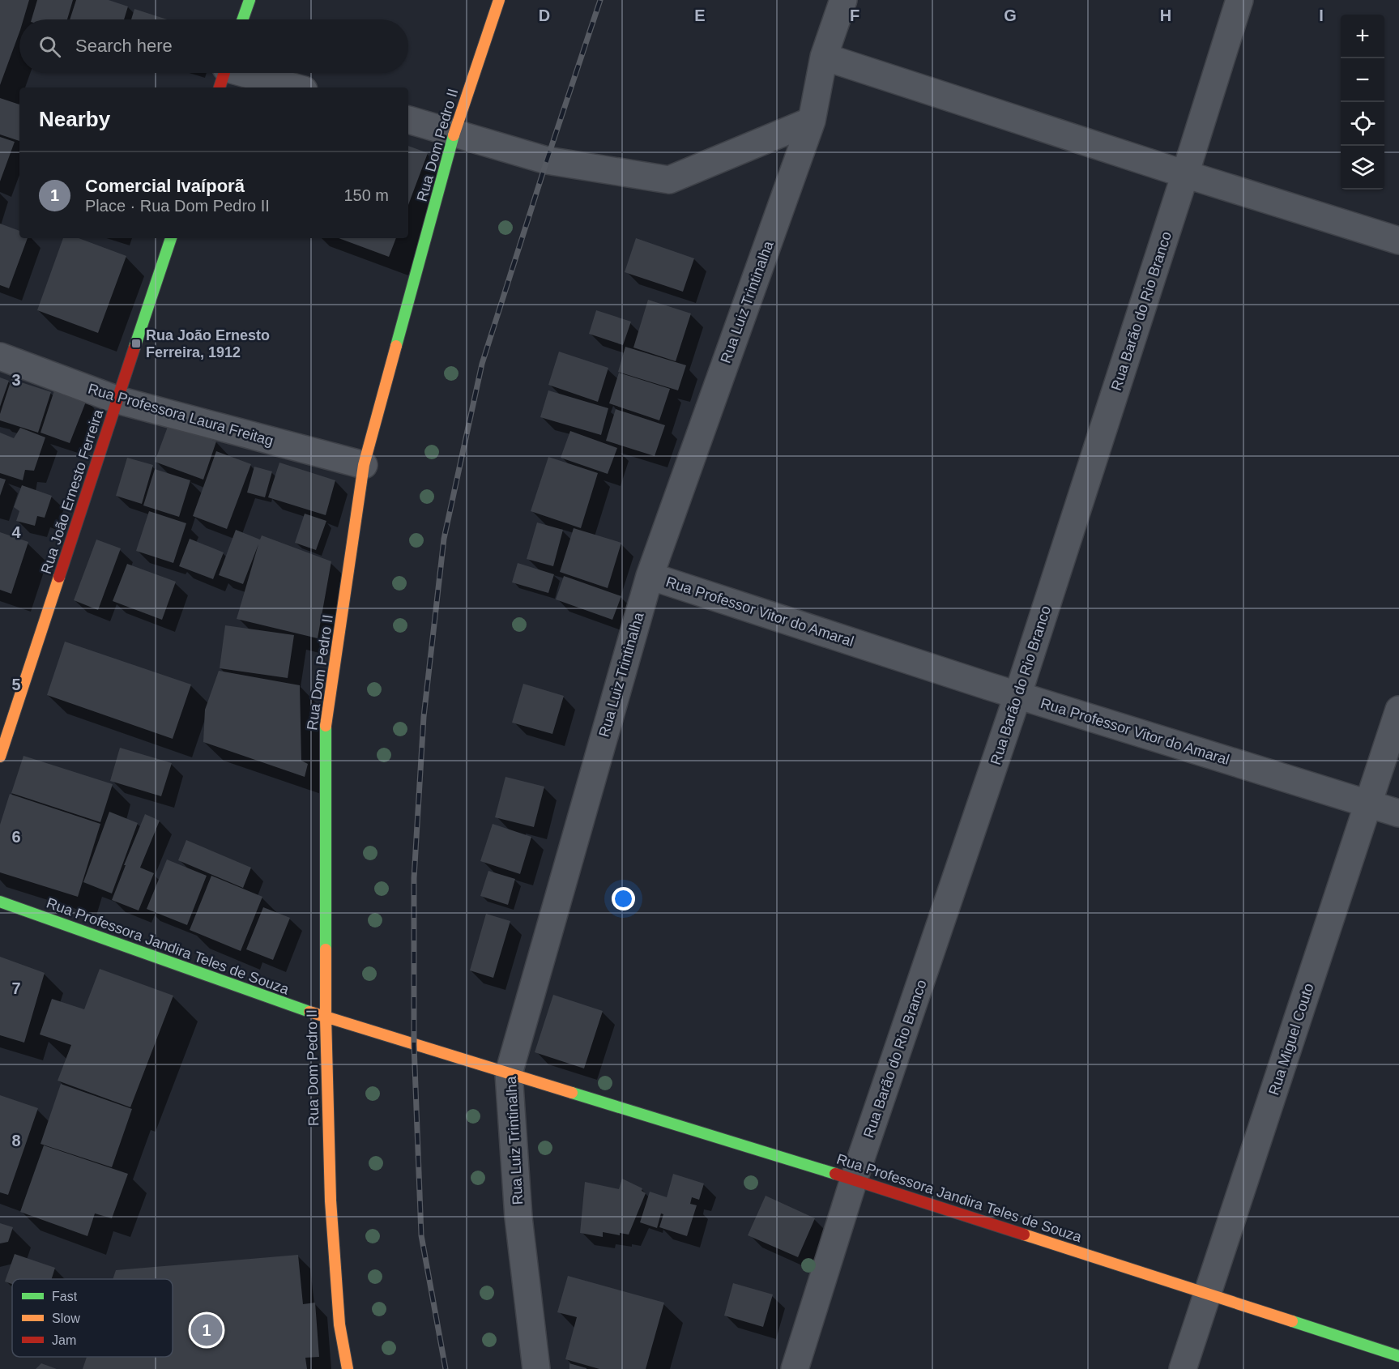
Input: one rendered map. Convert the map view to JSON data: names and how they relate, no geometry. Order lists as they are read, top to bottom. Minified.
{"streets":{"street":["Rua Dom Pedro II","Rua Luiz Trintinalha","Rua Barão do Rio Branco","Rua Professora Laura Freitag","Rua João Ernesto Ferreira","Rua Professor Vitor do Amaral","Rua Professora Jandira Teles de Souza","Rua Miguel Couto"]},"crossings":[["Rua Dom Pedro II","Rua Professora Laura Freitag"],["Rua Dom Pedro II","Rua Professora Jandira Teles de Souza"],["Rua Luiz Trintinalha","Rua Professor Vitor do Amaral"],["Rua Luiz Trintinalha","Rua Professora Jandira Teles de Souza"],["Rua Barão do Rio Branco","Rua Professor Vitor do Amaral"],["Rua Barão do Rio Branco","Rua Professora Jandira Teles de Souza"],["Rua Professora Laura Freitag","Rua João Ernesto Ferreira"],["Rua Professor Vitor do Amaral","Rua Miguel Couto"],["Rua Professora Jandira Teles de Souza","Rua Miguel Couto"]],"places":{"transit":["Rua João Ernesto Ferreira, 1912"]},"legend":["Fast","Slow","Jam"],"page":{"map_buttons":["+","−"],"search":"Search here","heading":"Nearby","list":[{"mark":"1","name":"Comercial Ivaíporã","note":"Place · Rua Dom Pedro II","value":"150 m"}],"pins":"1"},"grid":{"columns":["D","E","F","G","H","I"],"rows":["3","4","5","6","7","8"]}}
